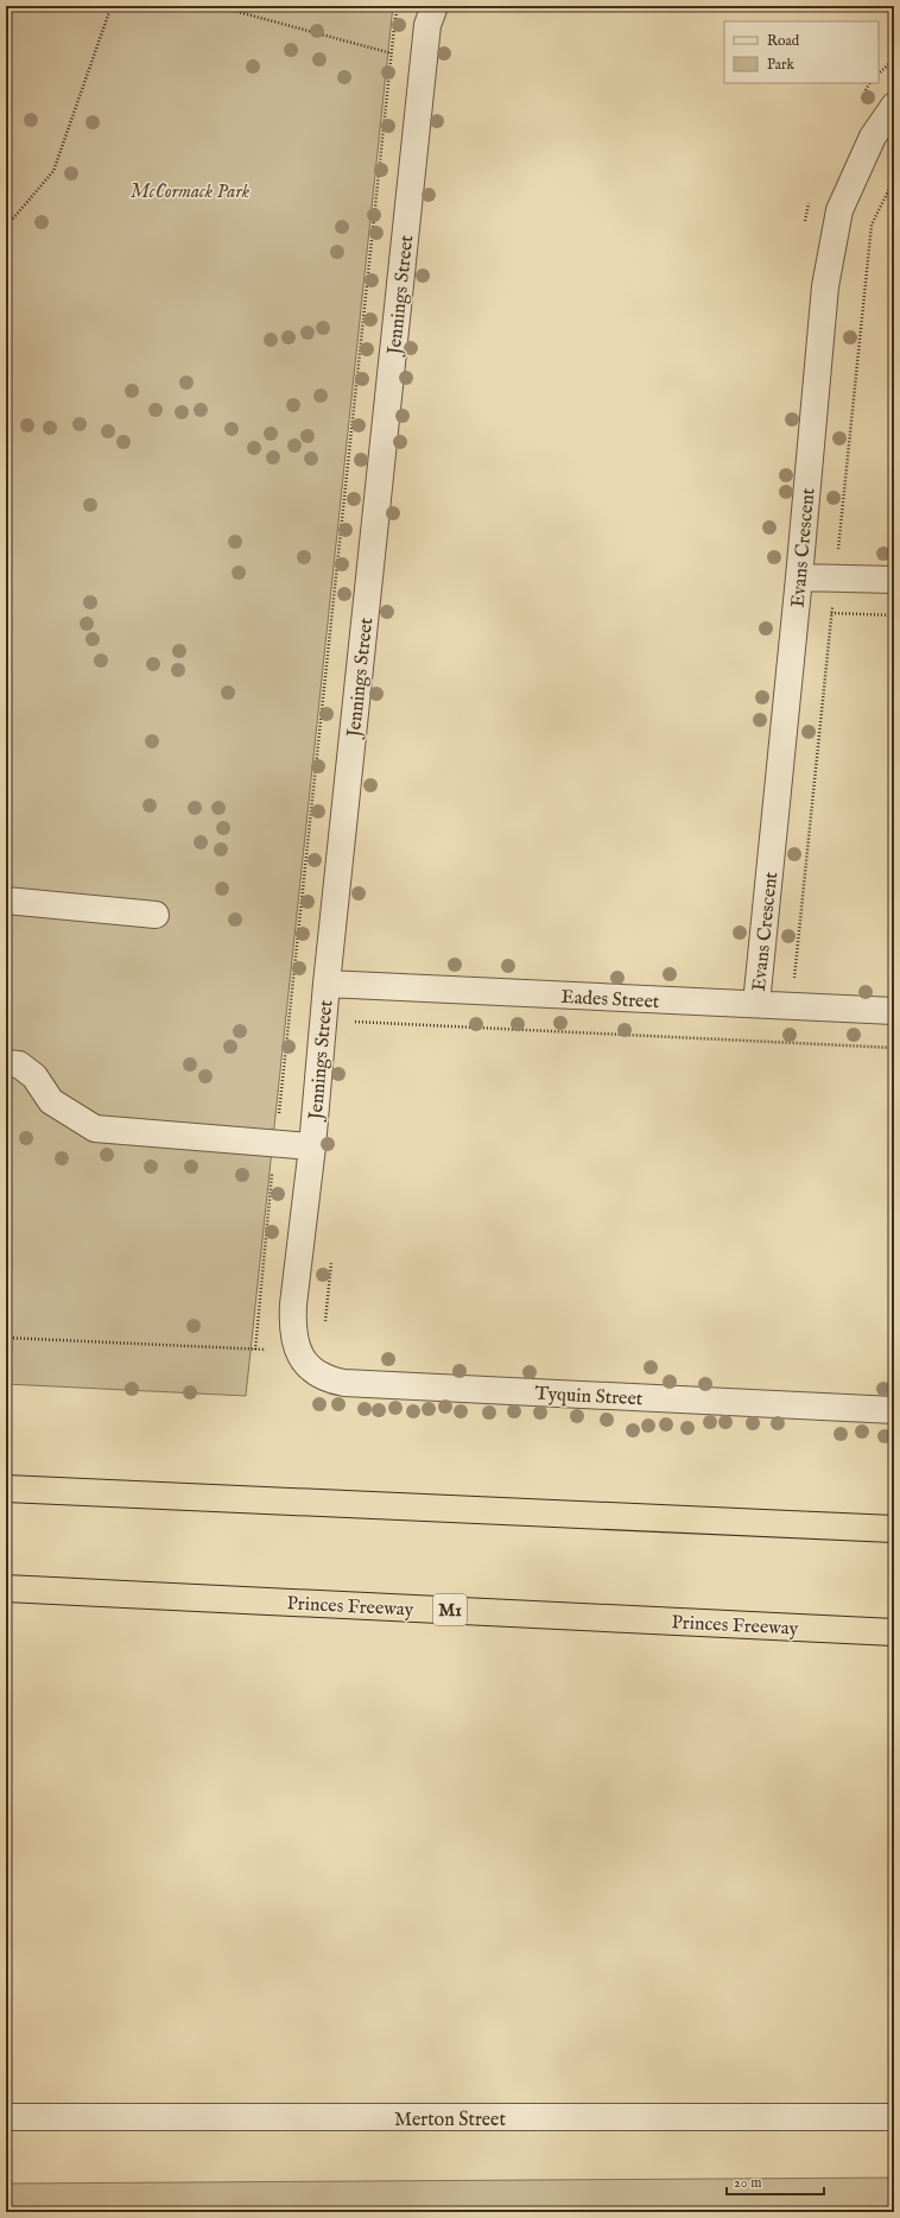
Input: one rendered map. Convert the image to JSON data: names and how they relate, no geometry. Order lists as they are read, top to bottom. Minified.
{"streets":{"highway":["Princes Freeway","M1"],"street":["Jennings Street","Evans Crescent","Eades Street","Tyquin Street","Merton Street"]},"crossings":[["Jennings Street","Eades Street"],["Jennings Street","Tyquin Street"],["Evans Crescent","Eades Street"]],"parks":["McCormack Park"],"legend":["Road","Park"],"scale_bar":"20 m"}
